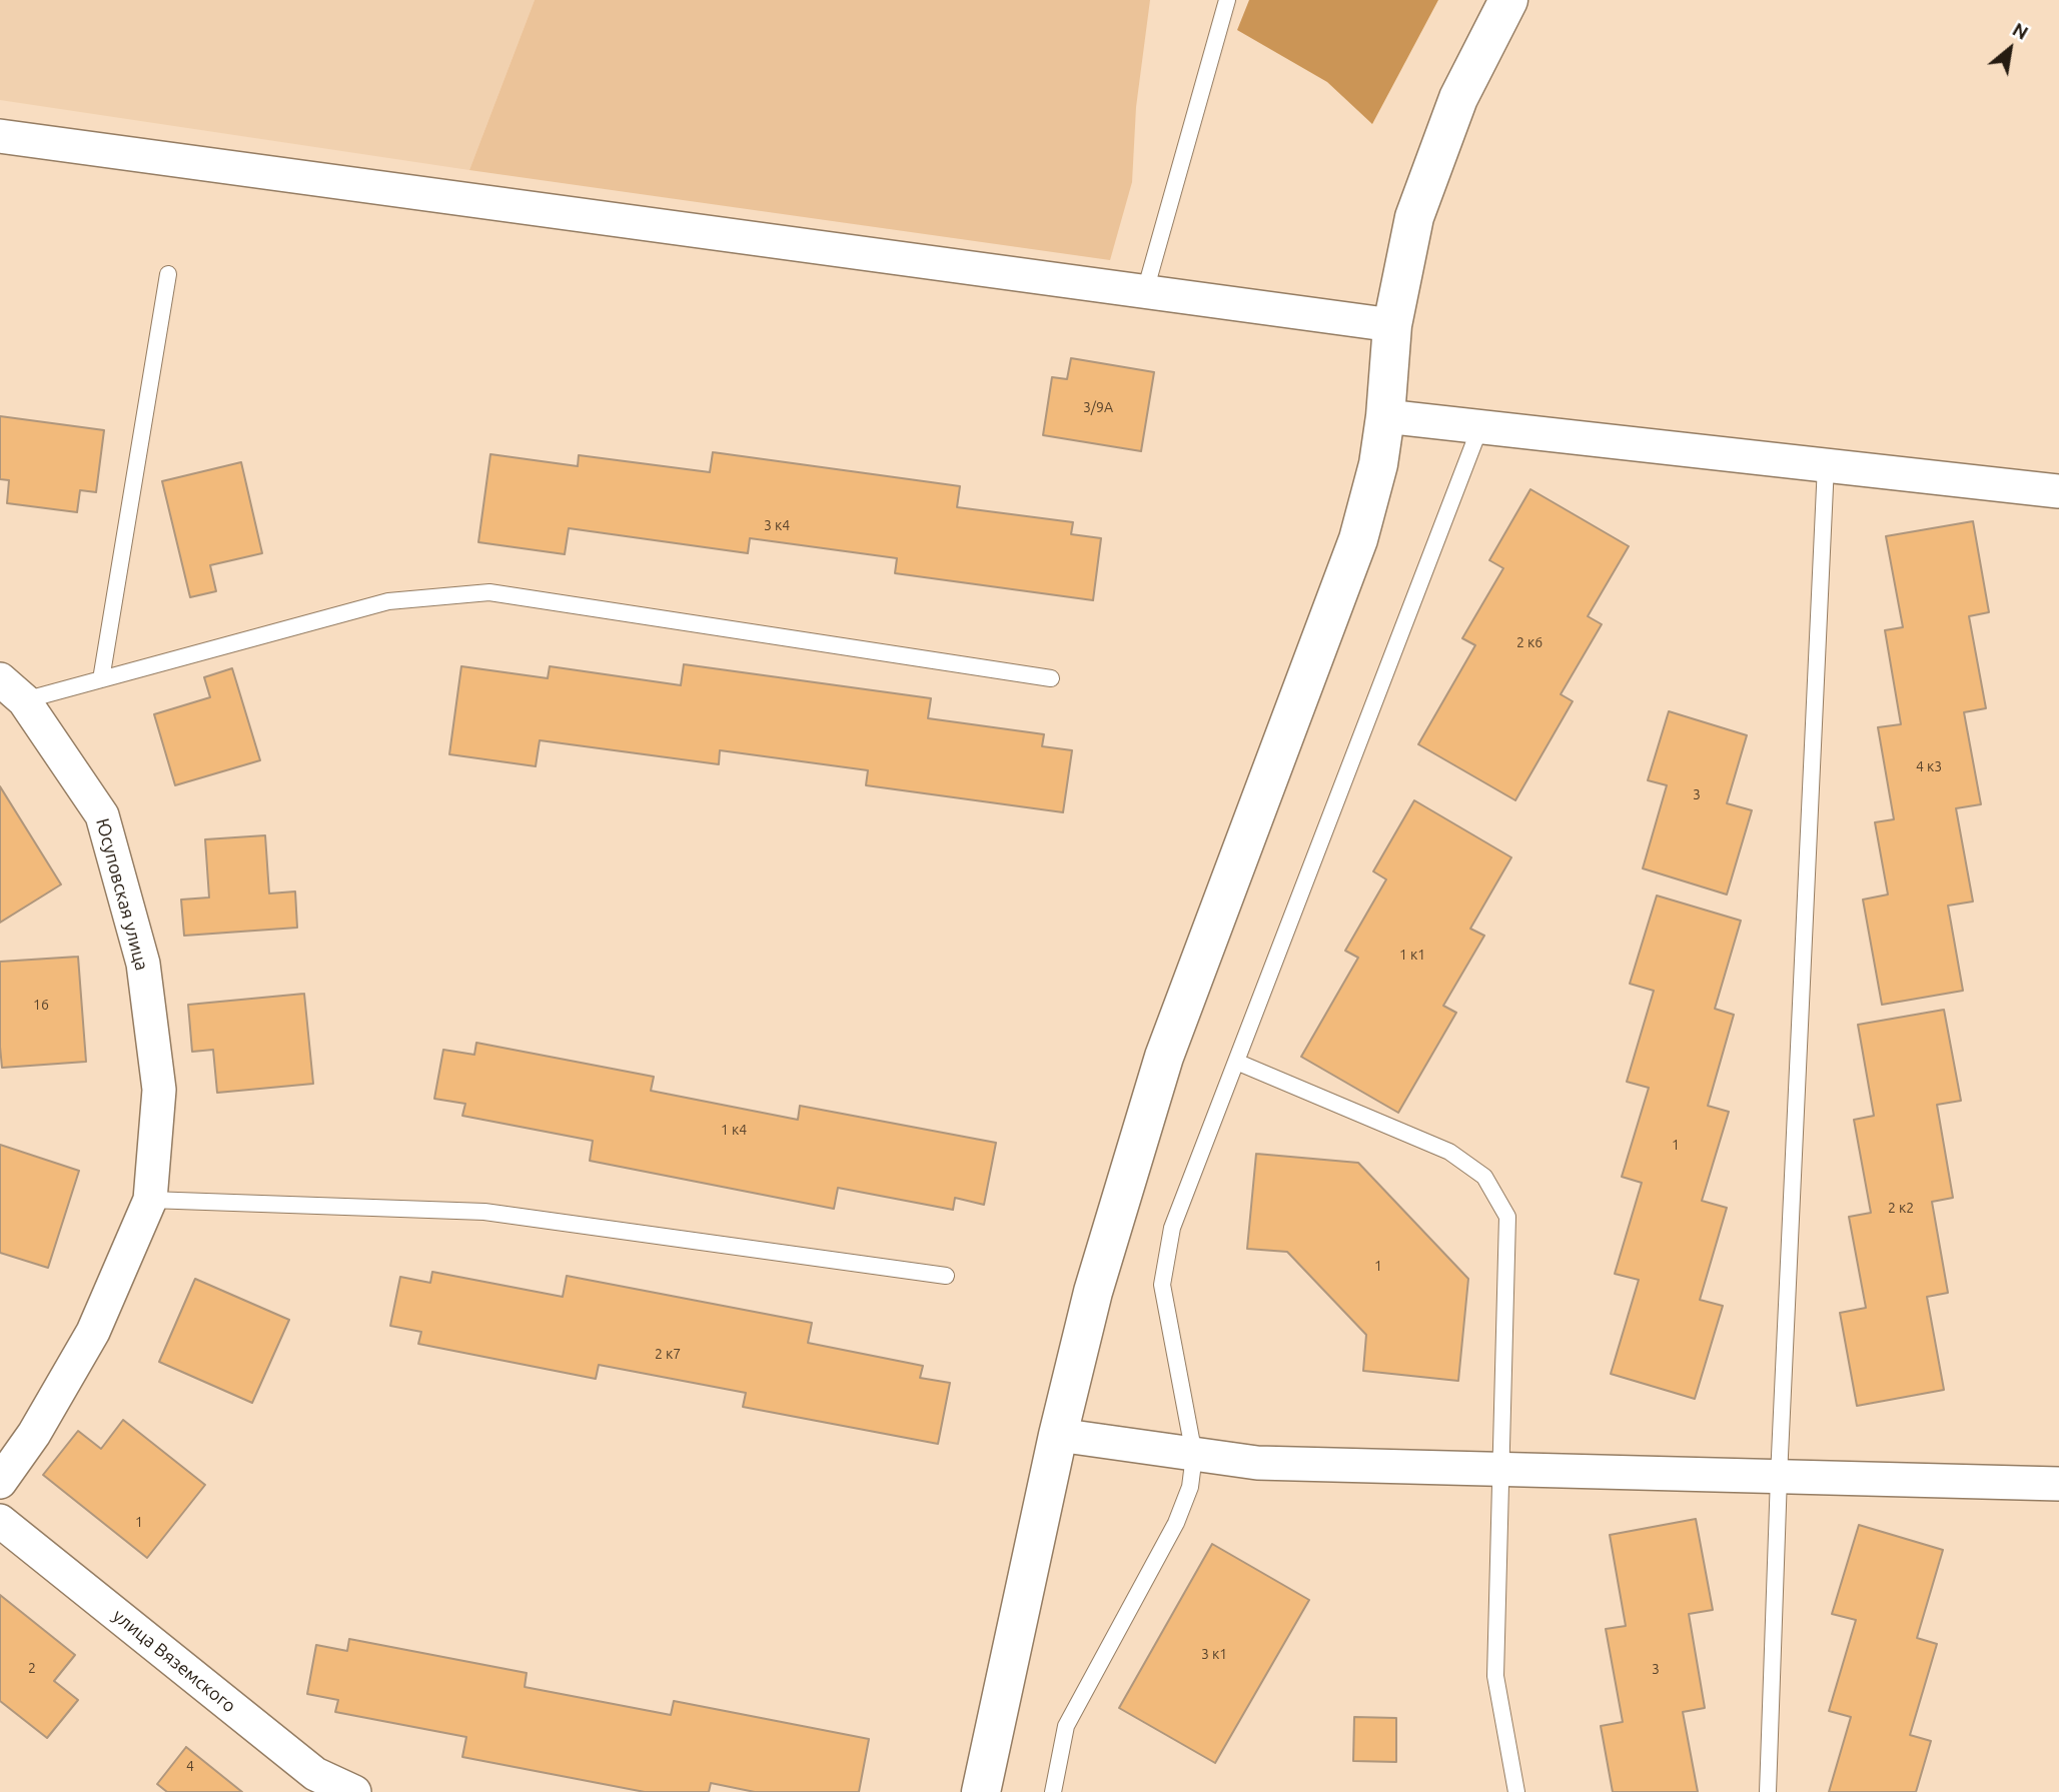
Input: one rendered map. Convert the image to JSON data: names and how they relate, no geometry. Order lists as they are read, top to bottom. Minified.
{"streets":{"street":["Юсуповская улица","улица Вяземского"]},"house_numbers":["3/9А","3 к4","2 к6","4 к3","3","1 к1","16","1 к4","1","2 к2","1","2 к7","1","3 к1","2","3","4"],"north":"top right"}
